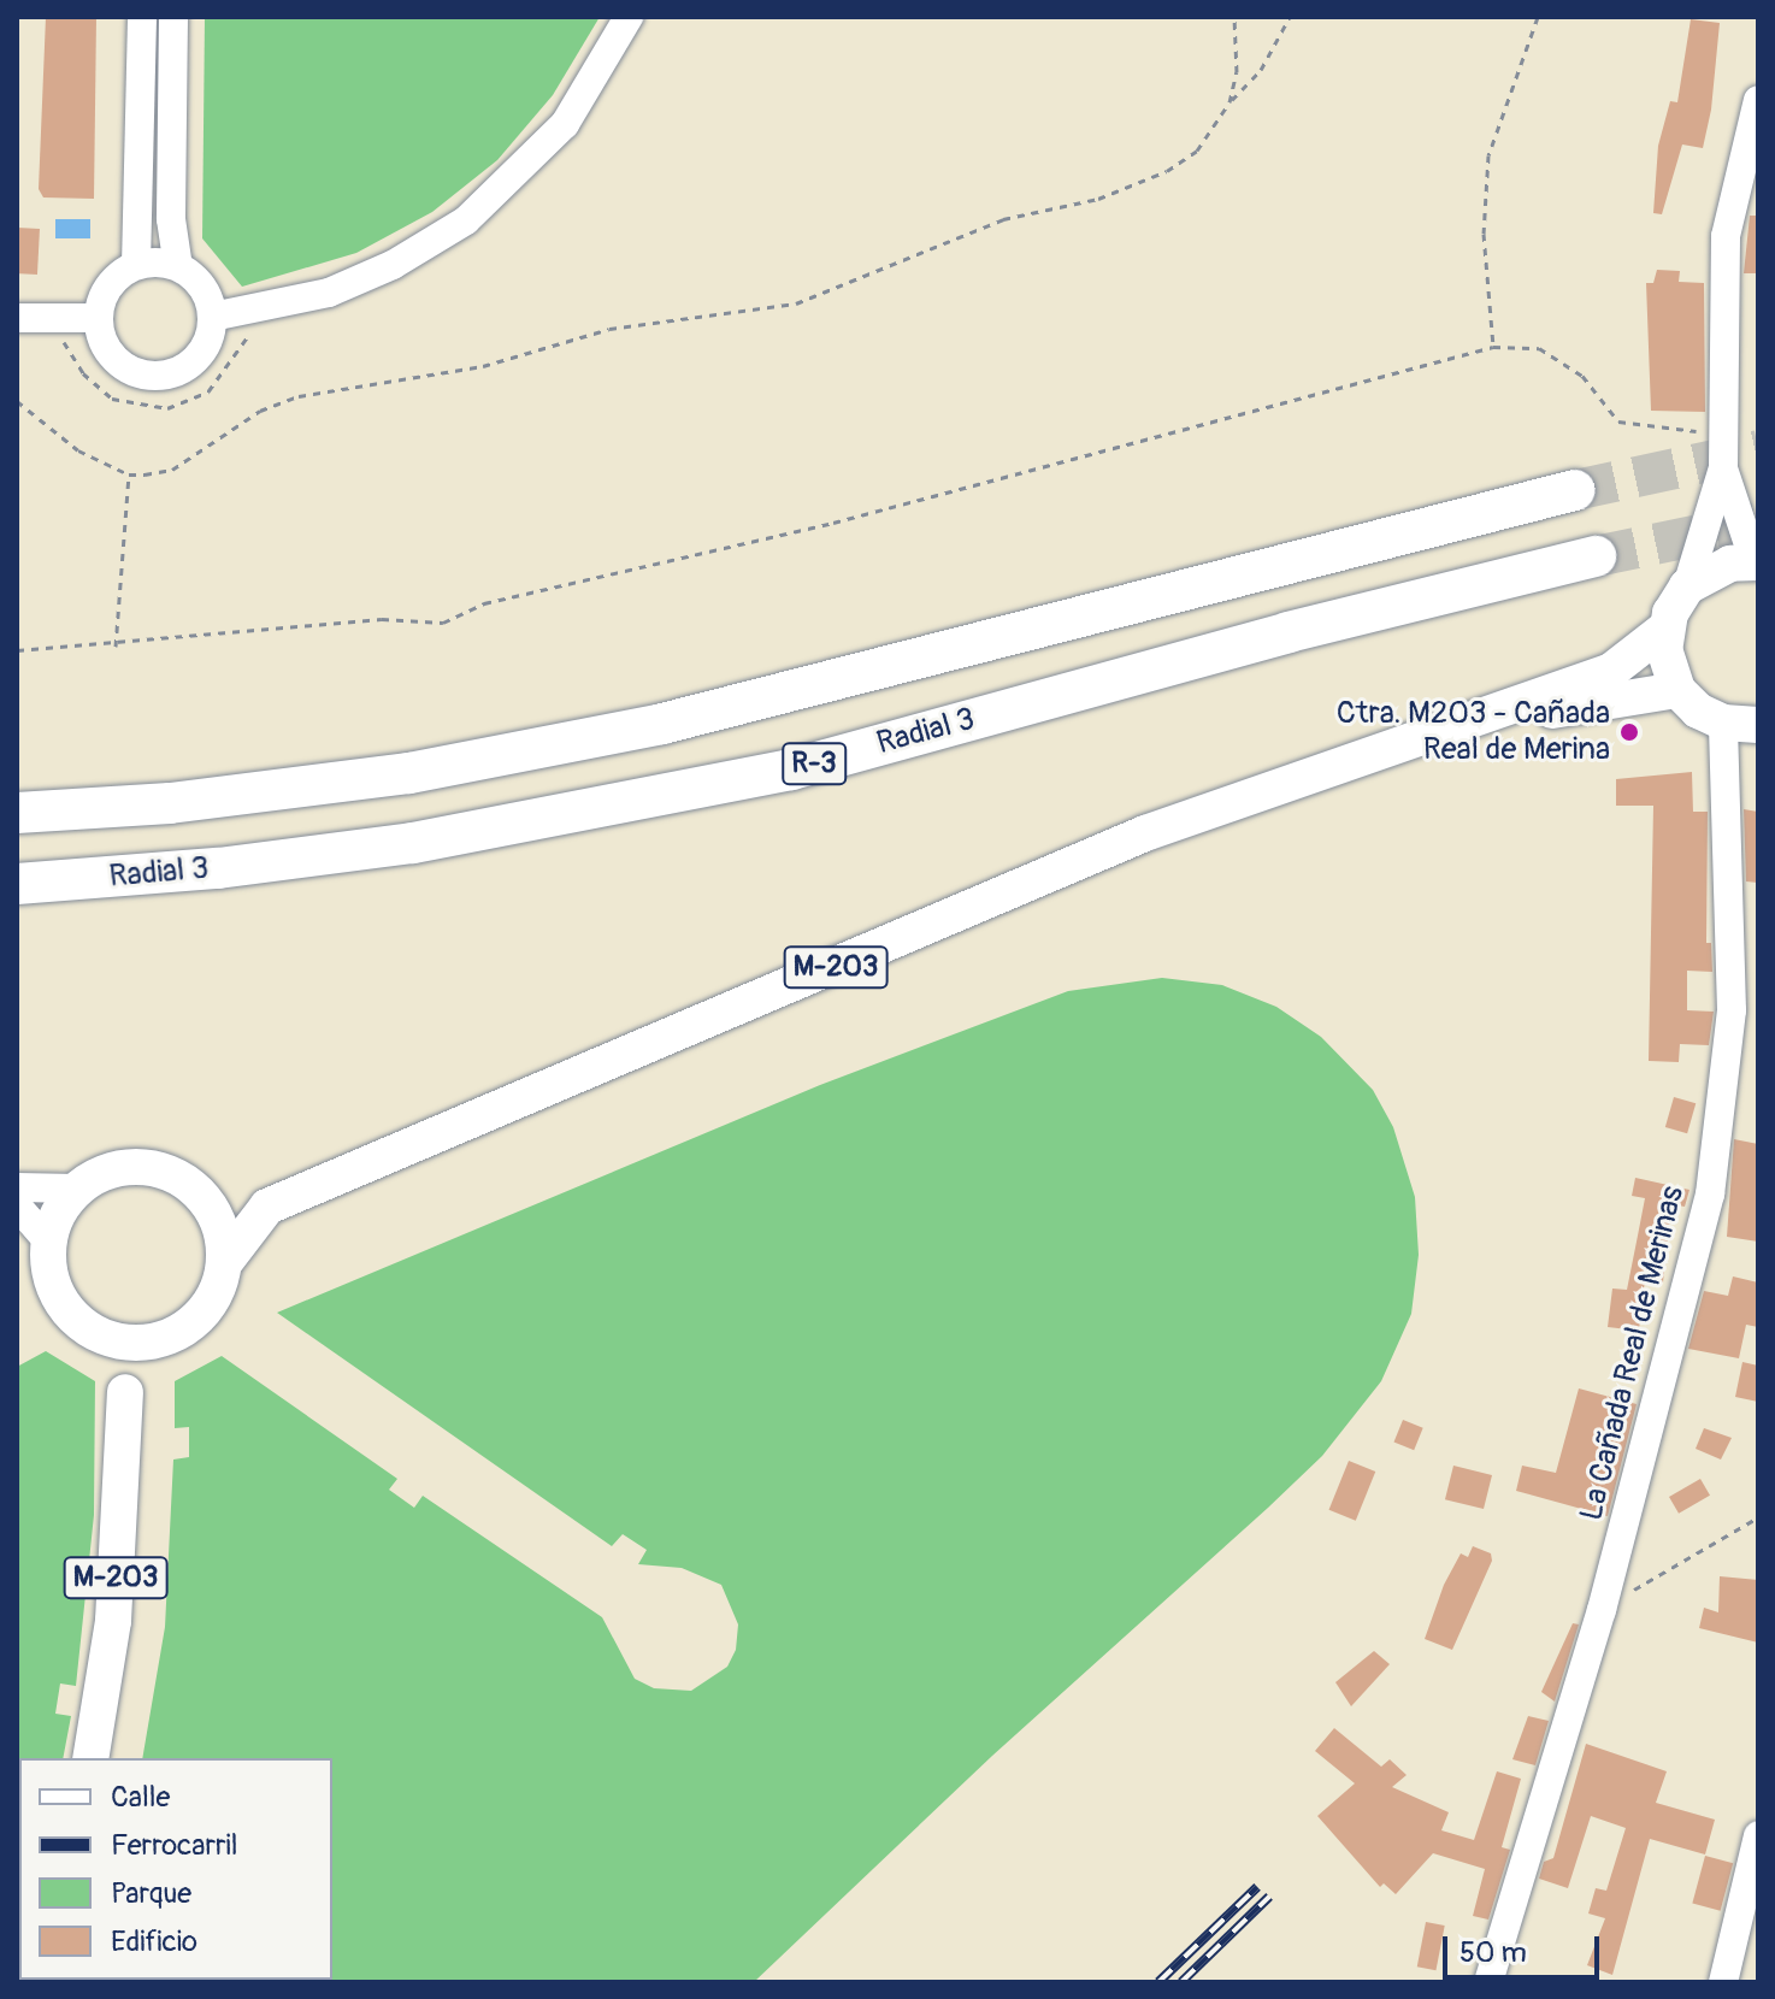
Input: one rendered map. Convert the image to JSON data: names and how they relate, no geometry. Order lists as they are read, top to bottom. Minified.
{"streets":{"highway":["Radial 3","R-3"],"main road":["M-203"],"street":["La Cañada Real de Merinas"]},"places":["Ctra. M203 - Cañada Real de Merina"],"legend":["Calle","Ferrocarril","Parque","Edificio"],"scale_bar":"50 m"}
